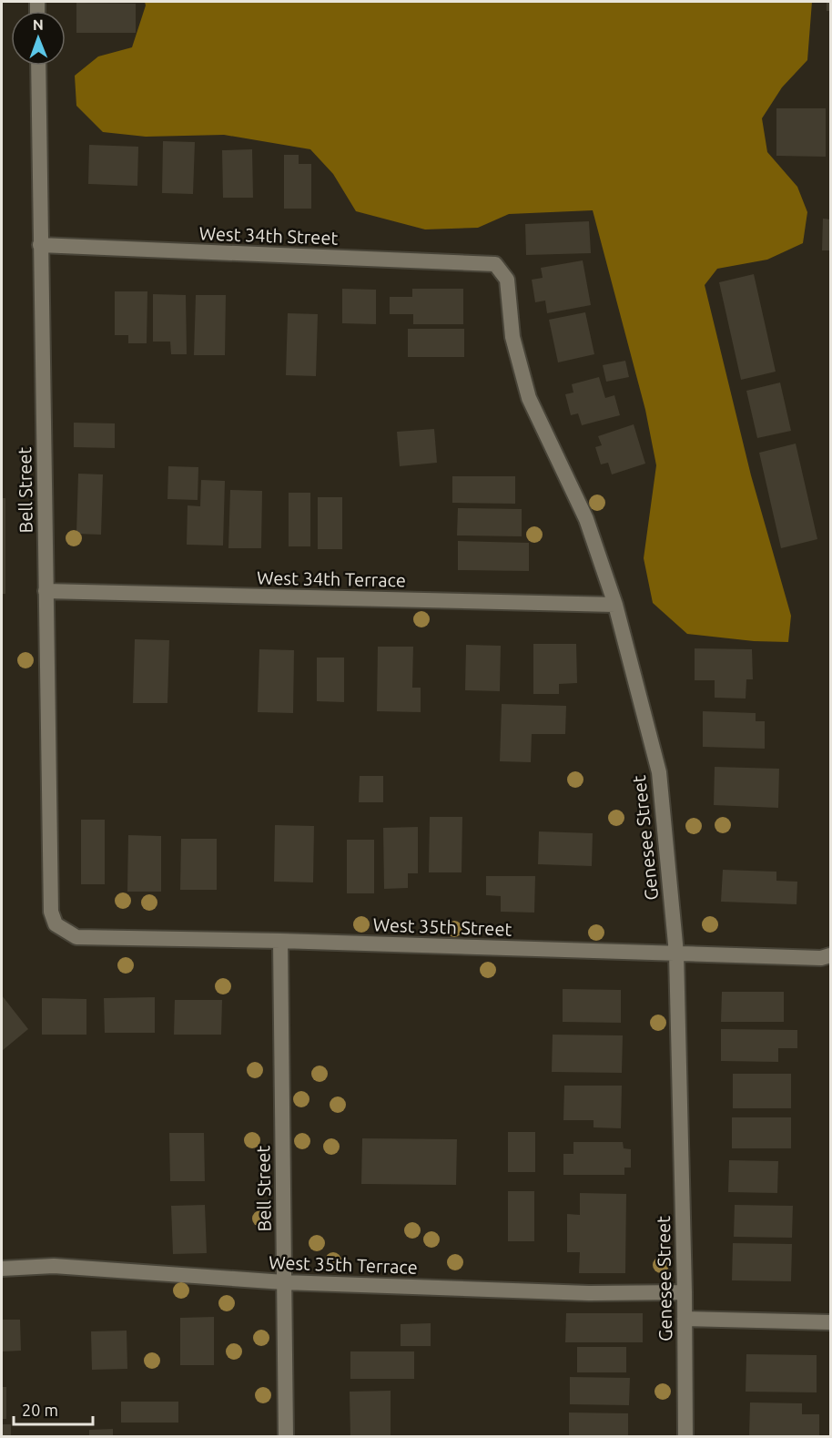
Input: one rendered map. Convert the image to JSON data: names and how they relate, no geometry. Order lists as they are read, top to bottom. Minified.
{"streets":{"street":["West 34th Street","Bell Street","West 34th Terrace","Genesee Street","West 35th Street","West 35th Terrace"]},"crossings":[["West 34th Street","Bell Street"],["West 34th Street","Genesee Street"],["Bell Street","West 34th Terrace"],["Bell Street","West 35th Street"],["Bell Street","West 35th Terrace"],["West 34th Terrace","Genesee Street"],["Genesee Street","West 35th Street"],["Genesee Street","West 35th Terrace"]],"scale_bar":"20 m","north":"top"}
